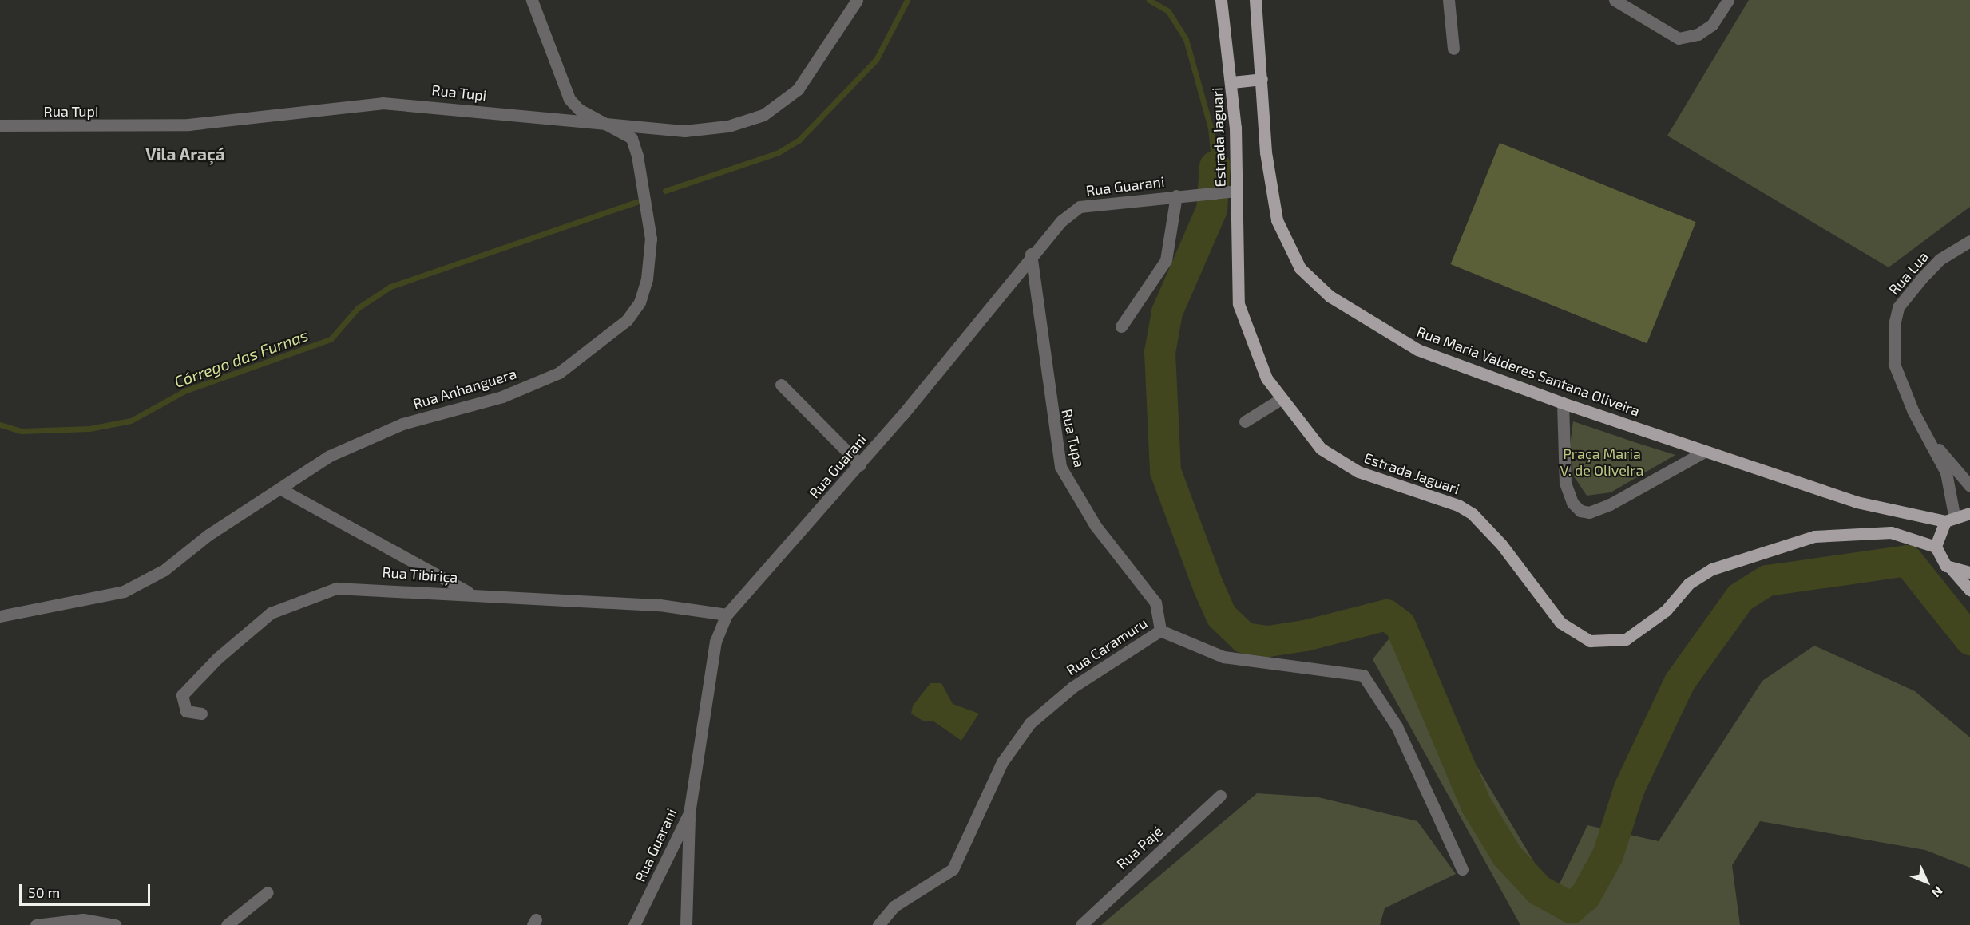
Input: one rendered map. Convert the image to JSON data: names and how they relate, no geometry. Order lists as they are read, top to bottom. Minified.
{"streets":{"main road":["Estrada Jaguari","Rua Maria Valderes Santana Oliveira"],"street":["Rua Tupi","Rua Guarani","Rua Lua","Rua Anhanguera","Rua Tupa","Rua Tibiriça","Rua Caramuru","Rua Pajé"]},"crossings":[["Rua Tupi","Rua Anhanguera"],["Estrada Jaguari","Rua Guarani"],["Rua Guarani","Rua Tupa"],["Rua Guarani","Rua Tibiriça"],["Rua Lua","Rua Maria Valderes Santana Oliveira"],["Rua Tupa","Rua Caramuru"]],"districts":["Vila Araçá"],"water":["Córrego das Furnas"],"parks":["Praça Maria V. de Oliveira"],"scale_bar":"50 m","north":"bottom right"}
